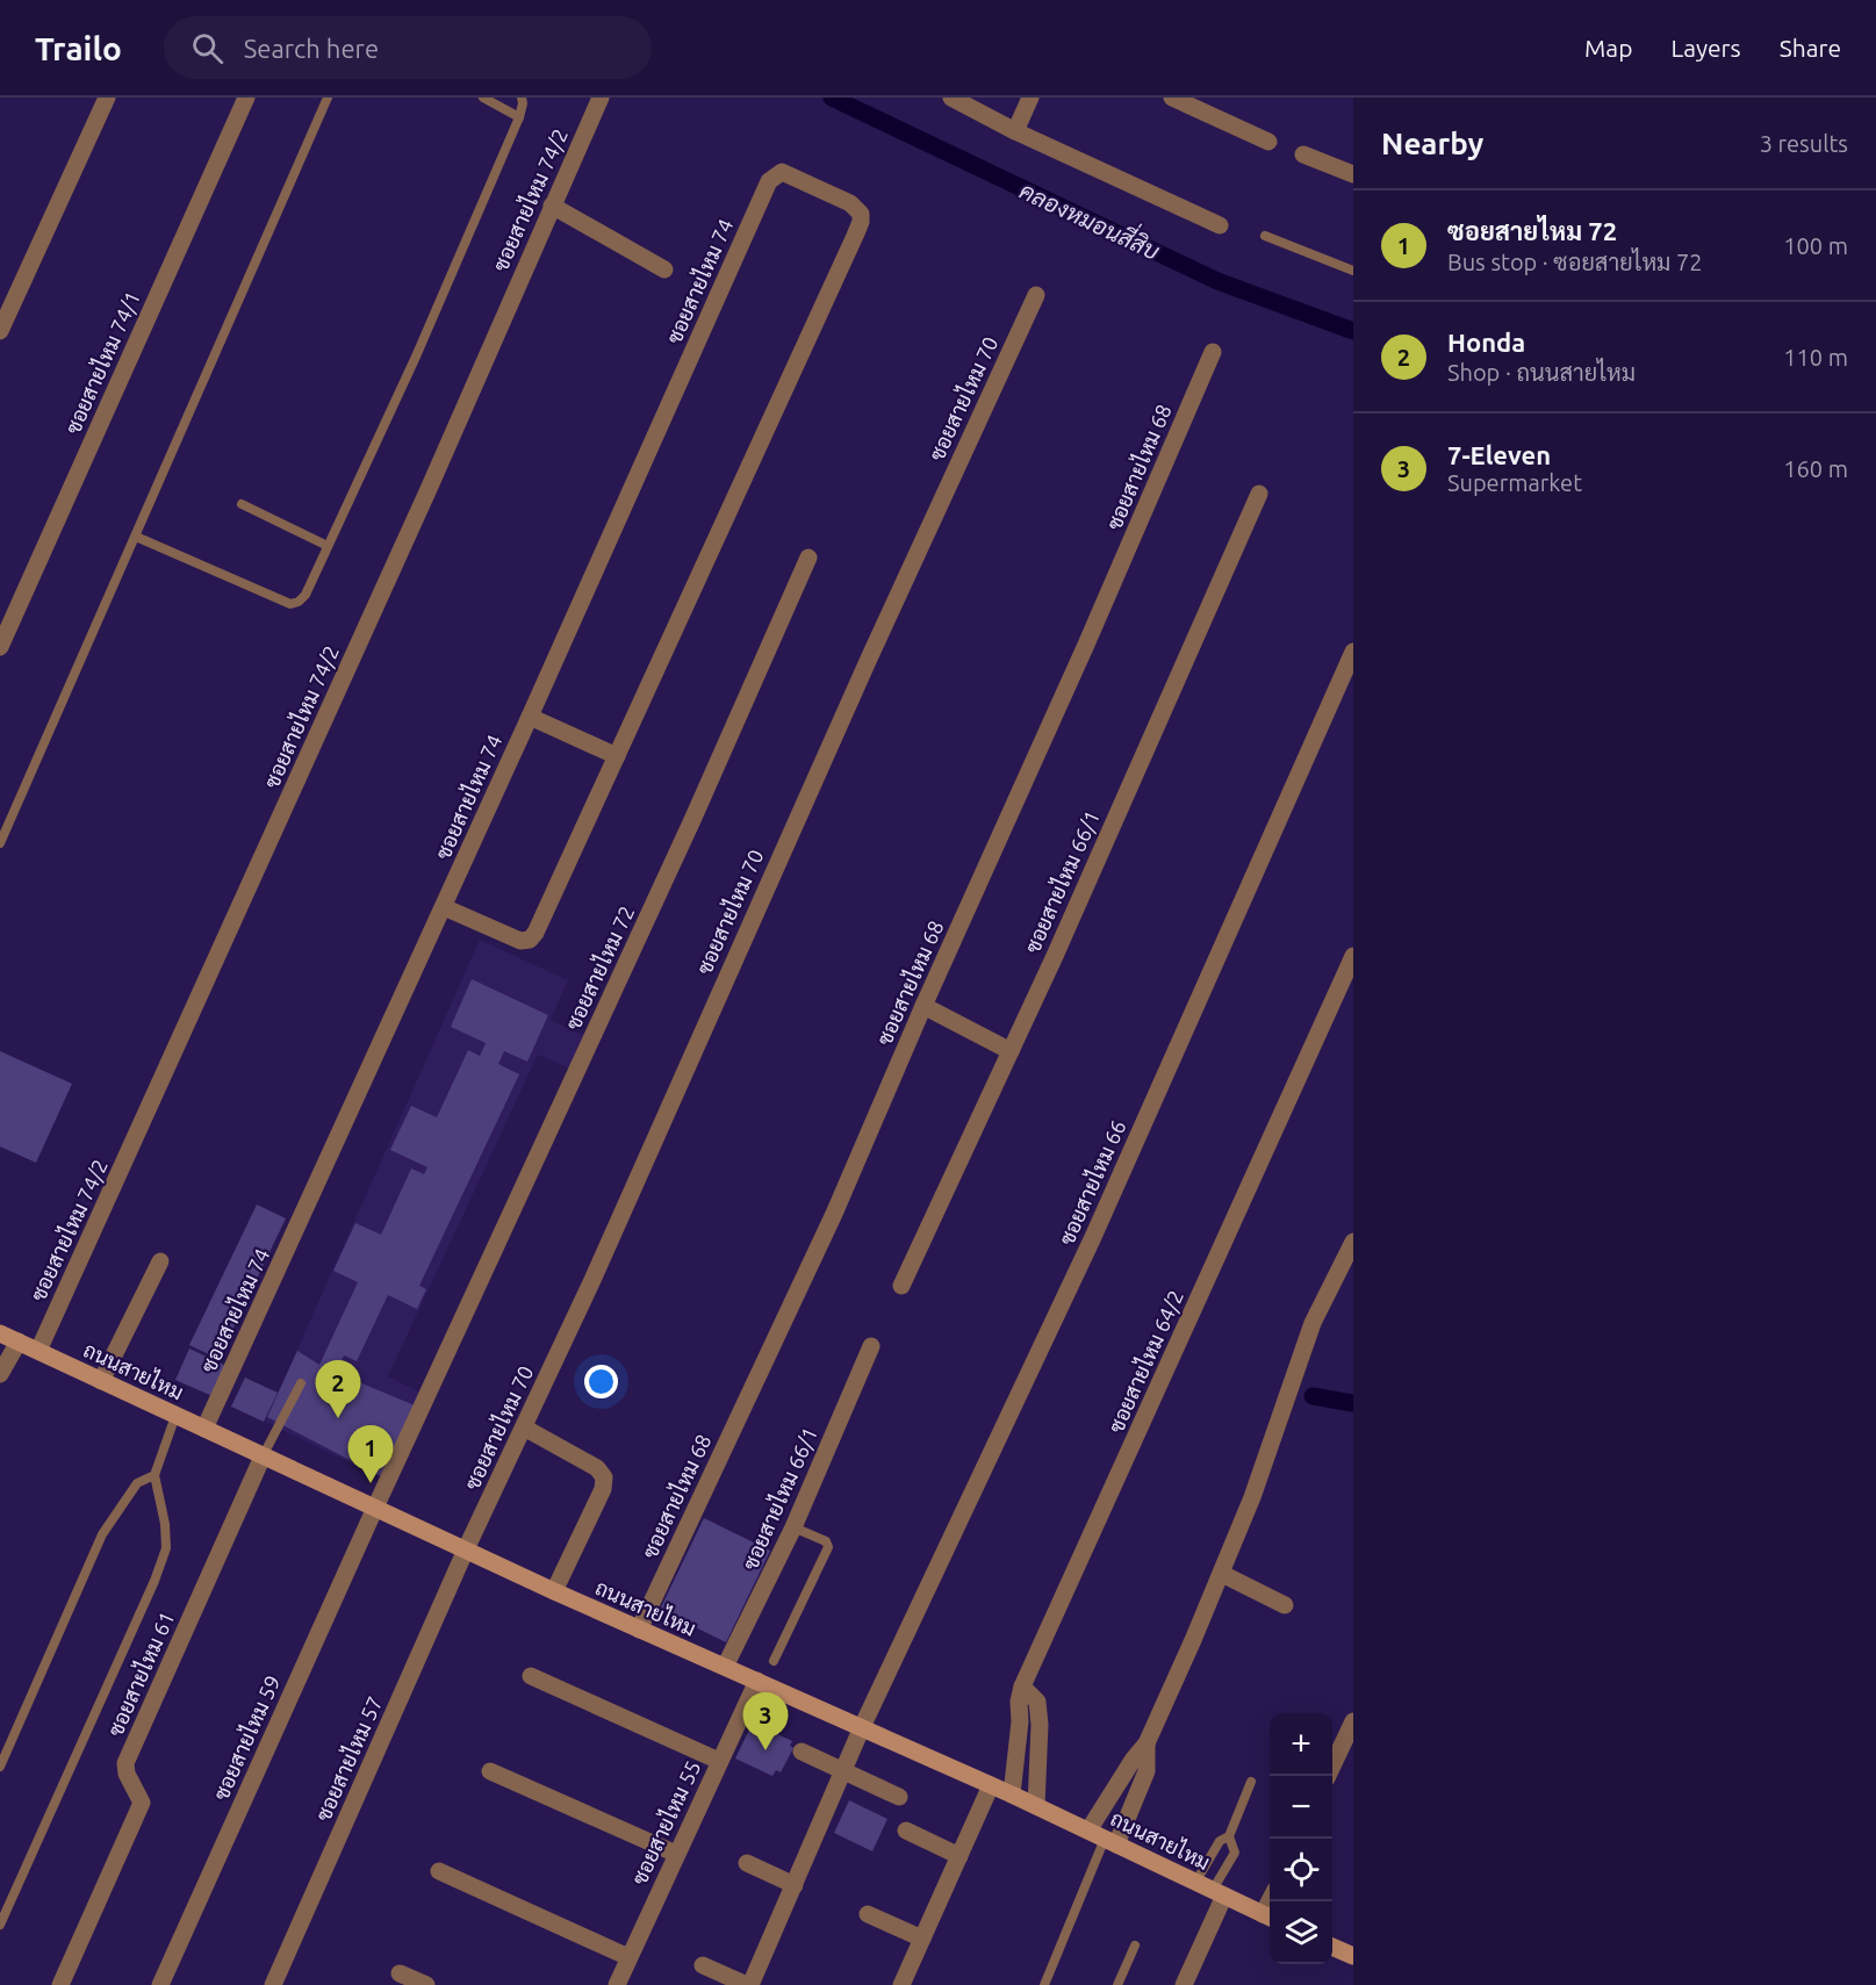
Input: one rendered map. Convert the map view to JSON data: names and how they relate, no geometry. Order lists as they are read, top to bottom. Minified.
{"streets":{"main road":["ถนนสายไหม"],"street":["ซอยสายไหม 74/2","ซอยสายไหม 74","ซอยสายไหม 74/1","ซอยสายไหม 70","ซอยสายไหม 68","ซอยสายไหม 66/1","ซอยสายไหม 72","ซอยสายไหม 66","ซอยสายไหม 64/2","ซอยสายไหม 61","ซอยสายไหม 59","ซอยสายไหม 57","ซอยสายไหม 55"]},"crossings":[["ซอยสายไหม 74/2","ถนนสายไหม"],["ซอยสายไหม 74","ถนนสายไหม"],["ซอยสายไหม 70","ถนนสายไหม"],["ซอยสายไหม 70","ซอยสายไหม 57"],["ซอยสายไหม 68","ถนนสายไหม"],["ซอยสายไหม 66/1","ถนนสายไหม"],["ซอยสายไหม 72","ถนนสายไหม"],["ซอยสายไหม 72","ซอยสายไหม 59"],["ซอยสายไหม 66","ถนนสายไหม"],["ซอยสายไหม 64/2","ถนนสายไหม"],["ถนนสายไหม","ซอยสายไหม 61"],["ถนนสายไหม","ซอยสายไหม 59"],["ถนนสายไหม","ซอยสายไหม 57"],["ถนนสายไหม","ซอยสายไหม 55"]],"water":["คลองหมอนสี่สิบ"],"page":{"header":"Trailo","search":"Search here","nav":["Map","Layers","Share"],"heading":["Nearby","3 results"],"list":[{"mark":"1","name":"ซอยสายไหม 72","note":"Bus stop · ซอยสายไหม 72","value":"100 m"},{"mark":"2","name":"Honda","note":"Shop · ถนนสายไหม","value":"110 m"},{"mark":"3","name":"7-Eleven","note":"Supermarket","value":"160 m"}],"pins":["2","1","3"],"map_buttons":["+","−"]}}
